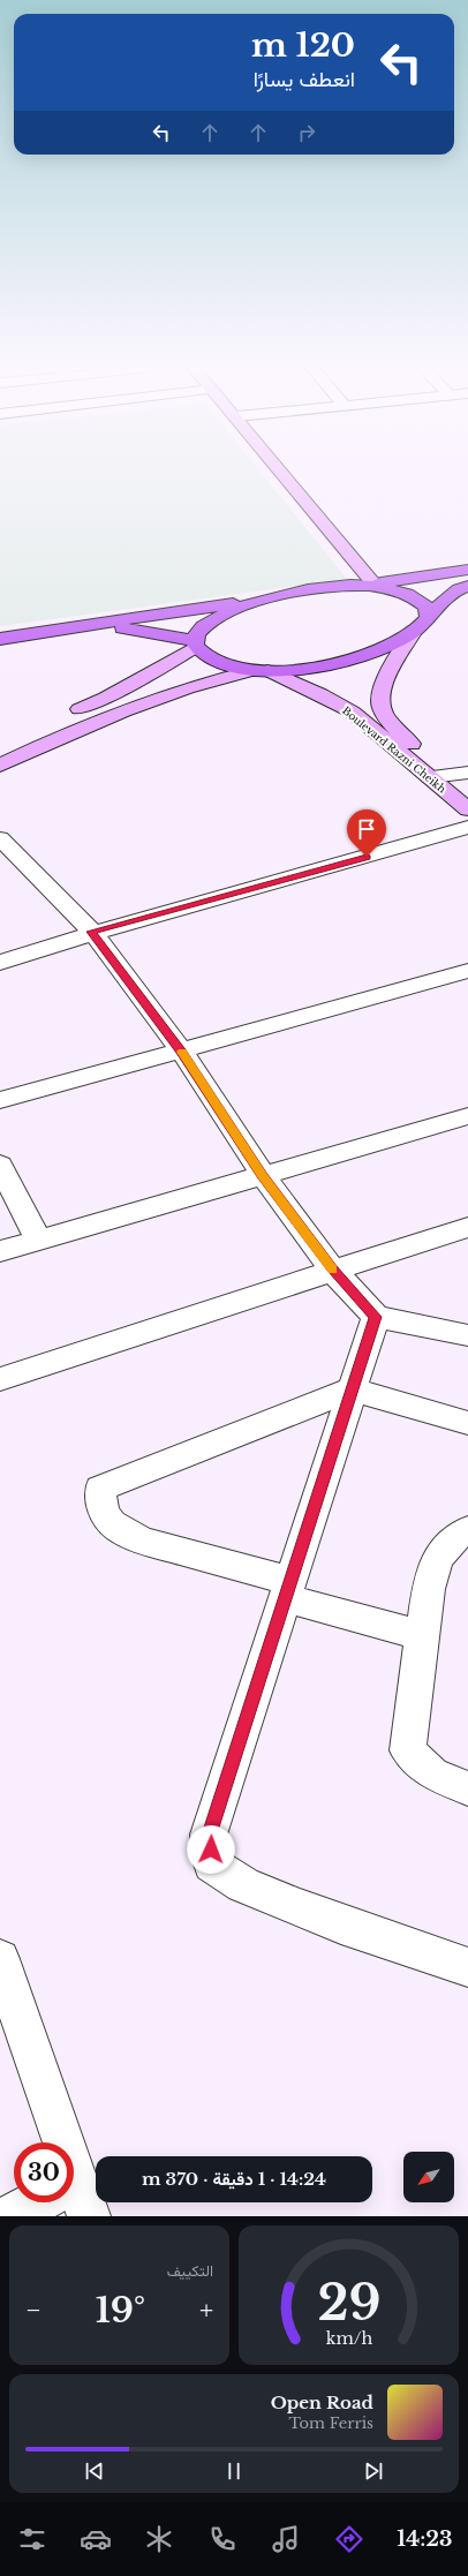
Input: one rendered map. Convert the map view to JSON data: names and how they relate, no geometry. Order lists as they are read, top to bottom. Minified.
{"streets":{"main road":["Boulevard Razni Cheikh"]},"north":"bottom left","page":{"turn":["120 m","انعطف يسارًا"],"limit":"30","trip":"14:24 · 1 دقيقة · 370 m","tile":"التكييف","heat":["−","19°","+"],"song":["Open Road","Tom Ferris"],"tabs":"14:23","gauge":["29","km/h"]}}
